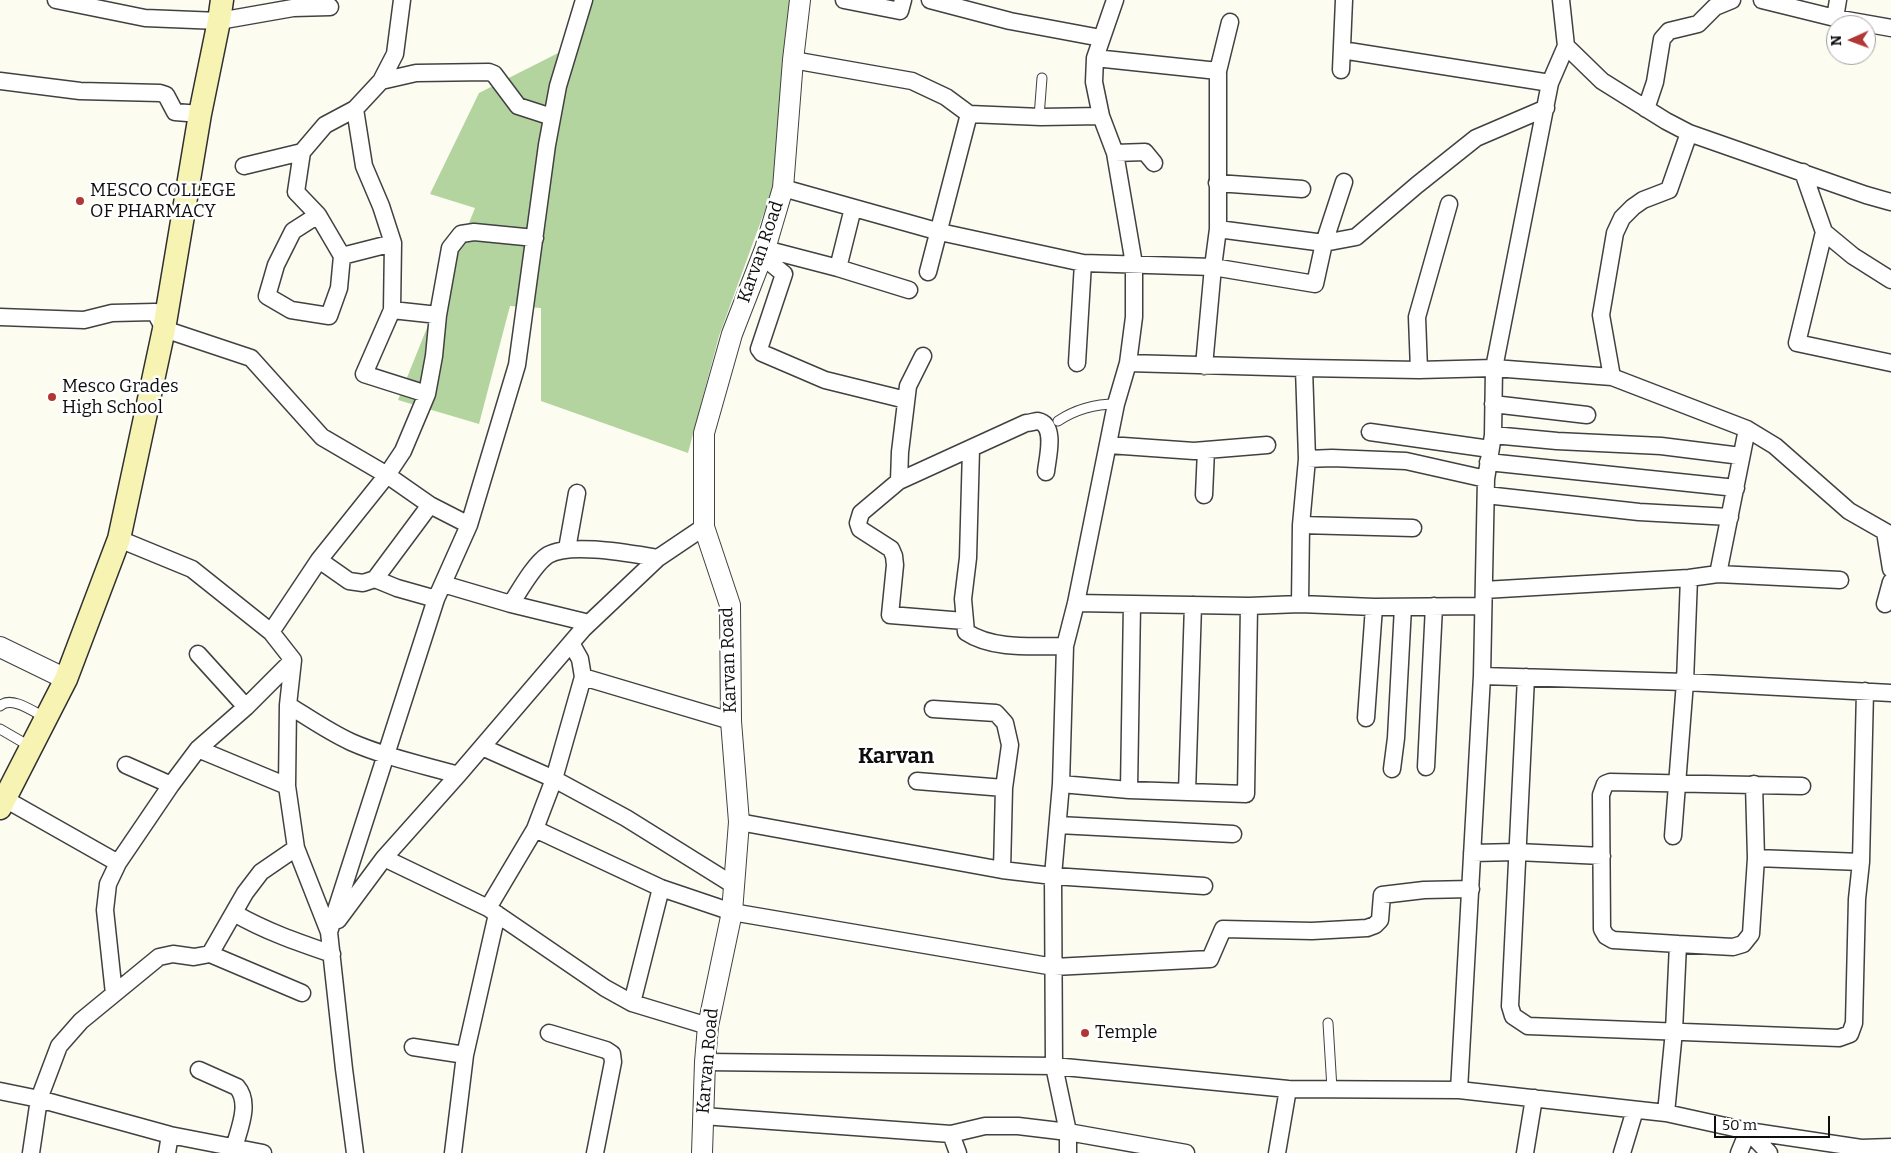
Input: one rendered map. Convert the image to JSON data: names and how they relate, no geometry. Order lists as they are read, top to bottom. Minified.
{"streets":{"street":["Karvan Road"]},"districts":["Karvan"],"places":["MESCO COLLEGE OF PHARMACY","Mesco Grades High School","Temple"],"scale_bar":"50 m","north":"left"}
